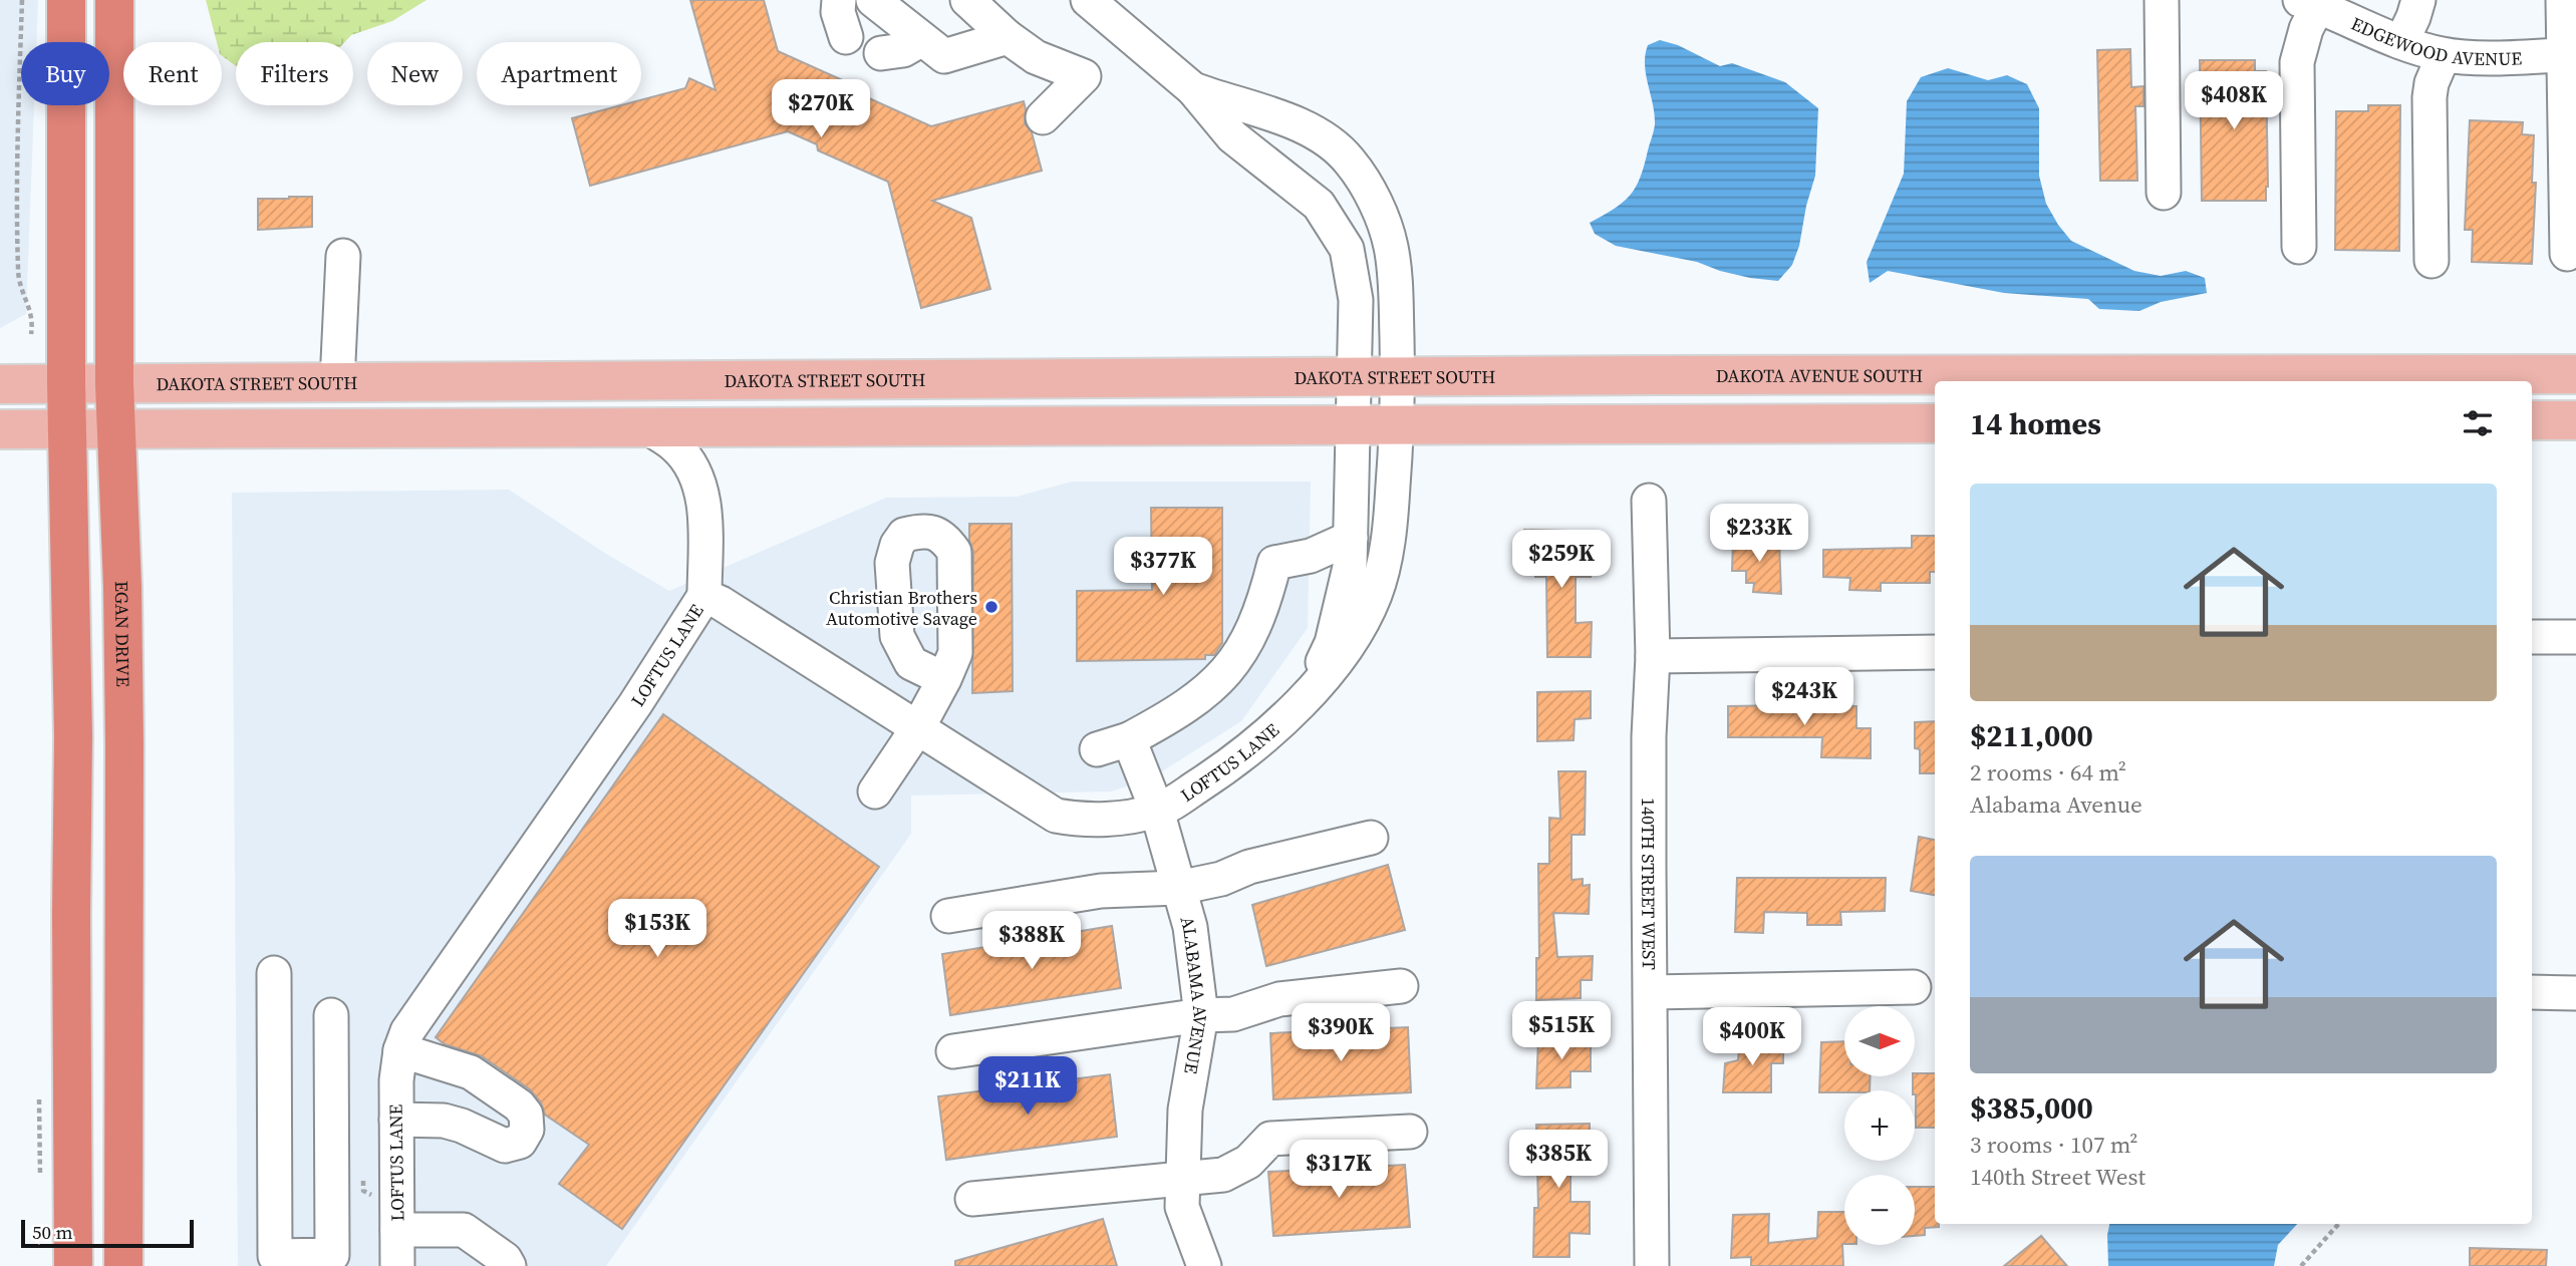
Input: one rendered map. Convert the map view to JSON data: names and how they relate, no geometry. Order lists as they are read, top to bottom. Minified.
{"streets":{"highway":["EGAN DRIVE"],"main road":["DAKOTA AVENUE SOUTH","DAKOTA STREET SOUTH"],"street":["EDGEWOOD AVENUE","LOFTUS LANE","140TH STREET WEST","ALABAMA AVENUE"]},"crossings":[["DAKOTA AVENUE SOUTH","DAKOTA STREET SOUTH"],["DAKOTA STREET SOUTH","EGAN DRIVE"],["DAKOTA STREET SOUTH","LOFTUS LANE"],["LOFTUS LANE","ALABAMA AVENUE"]],"places":["Christian Brothers Automotive Savage"],"scale_bar":"50 m","north":"right","page":{"chip":["Buy","Rent","Filters","New","Apartment"],"price":["$408K","$270K","$233K","$259K","$377K","$243K","$153K","$388K","$515K","$390K","$400K","$211K","$385K","$317K"],"heading":"14 homes","list":[{"name":"$211,000","note":"2 rooms · 64 m² · Alabama Avenue"},{"name":"$385,000","note":"3 rooms · 107 m² · 140th Street West"}],"map_buttons":["+","−"],"scale":"50 m"}}
